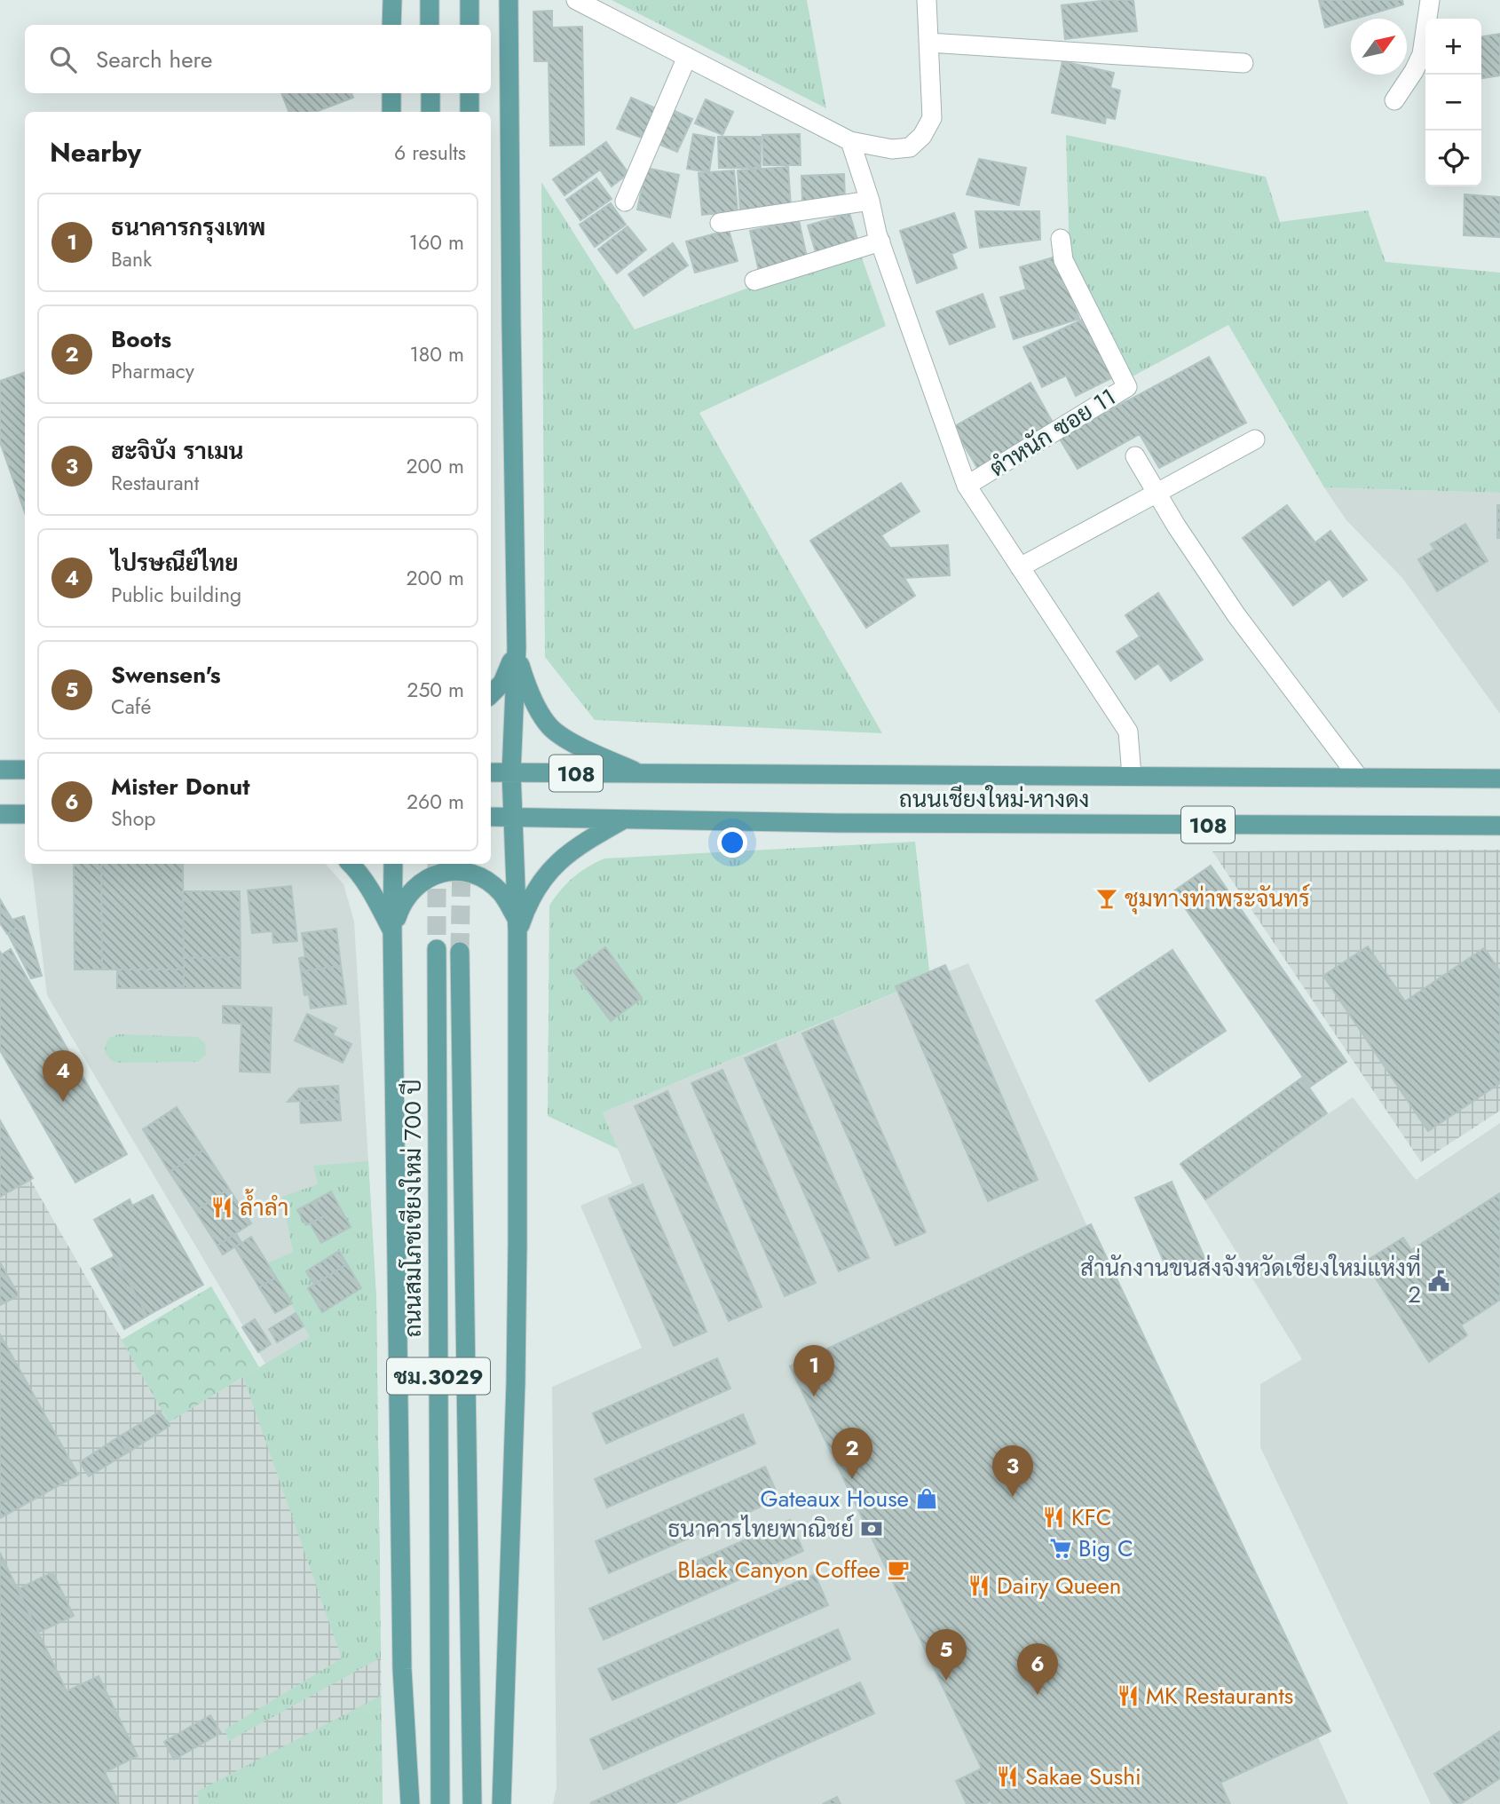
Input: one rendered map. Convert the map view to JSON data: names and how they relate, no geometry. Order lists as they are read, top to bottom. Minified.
{"streets":{"main road":["108","ถนนเชียงใหม่-หางดง","ถนนสมโภชเชียงใหม่ 700 ปี","ชม.3029"],"street":["ตำหนัก ซอย 11"]},"places":{"bar":["ชุมทางท่าพระจันทร์"],"restaurant":["ล้ำลำ","KFC","Dairy Queen","MK Restaurants","Sakae Sushi"],"public building":["สำนักงานขนส่งจังหวัดเชียงใหม่แห่งที่ 2"],"shop":["Gateaux House"],"bank":["ธนาคารไทยพาณิชย์"],"supermarket":["Big C"],"cafe":["Black Canyon Coffee"]},"north":"top right","page":{"map_buttons":["+","−"],"search":"Search here","heading":["Nearby","6 results"],"list":[{"mark":"1","name":"ธนาคารกรุงเทพ","note":"Bank","value":"160 m"},{"mark":"2","name":"Boots","note":"Pharmacy","value":"180 m"},{"mark":"3","name":"ฮะจิบัง ราเมน","note":"Restaurant","value":"200 m"},{"mark":"4","name":"ไปรษณีย์ไทย","note":"Public building","value":"200 m"},{"mark":"5","name":"Swensen's","note":"Café","value":"250 m"},{"mark":"6","name":"Mister Donut","note":"Shop","value":"260 m"}],"pins":["4","1","2","3","5","6"]}}
